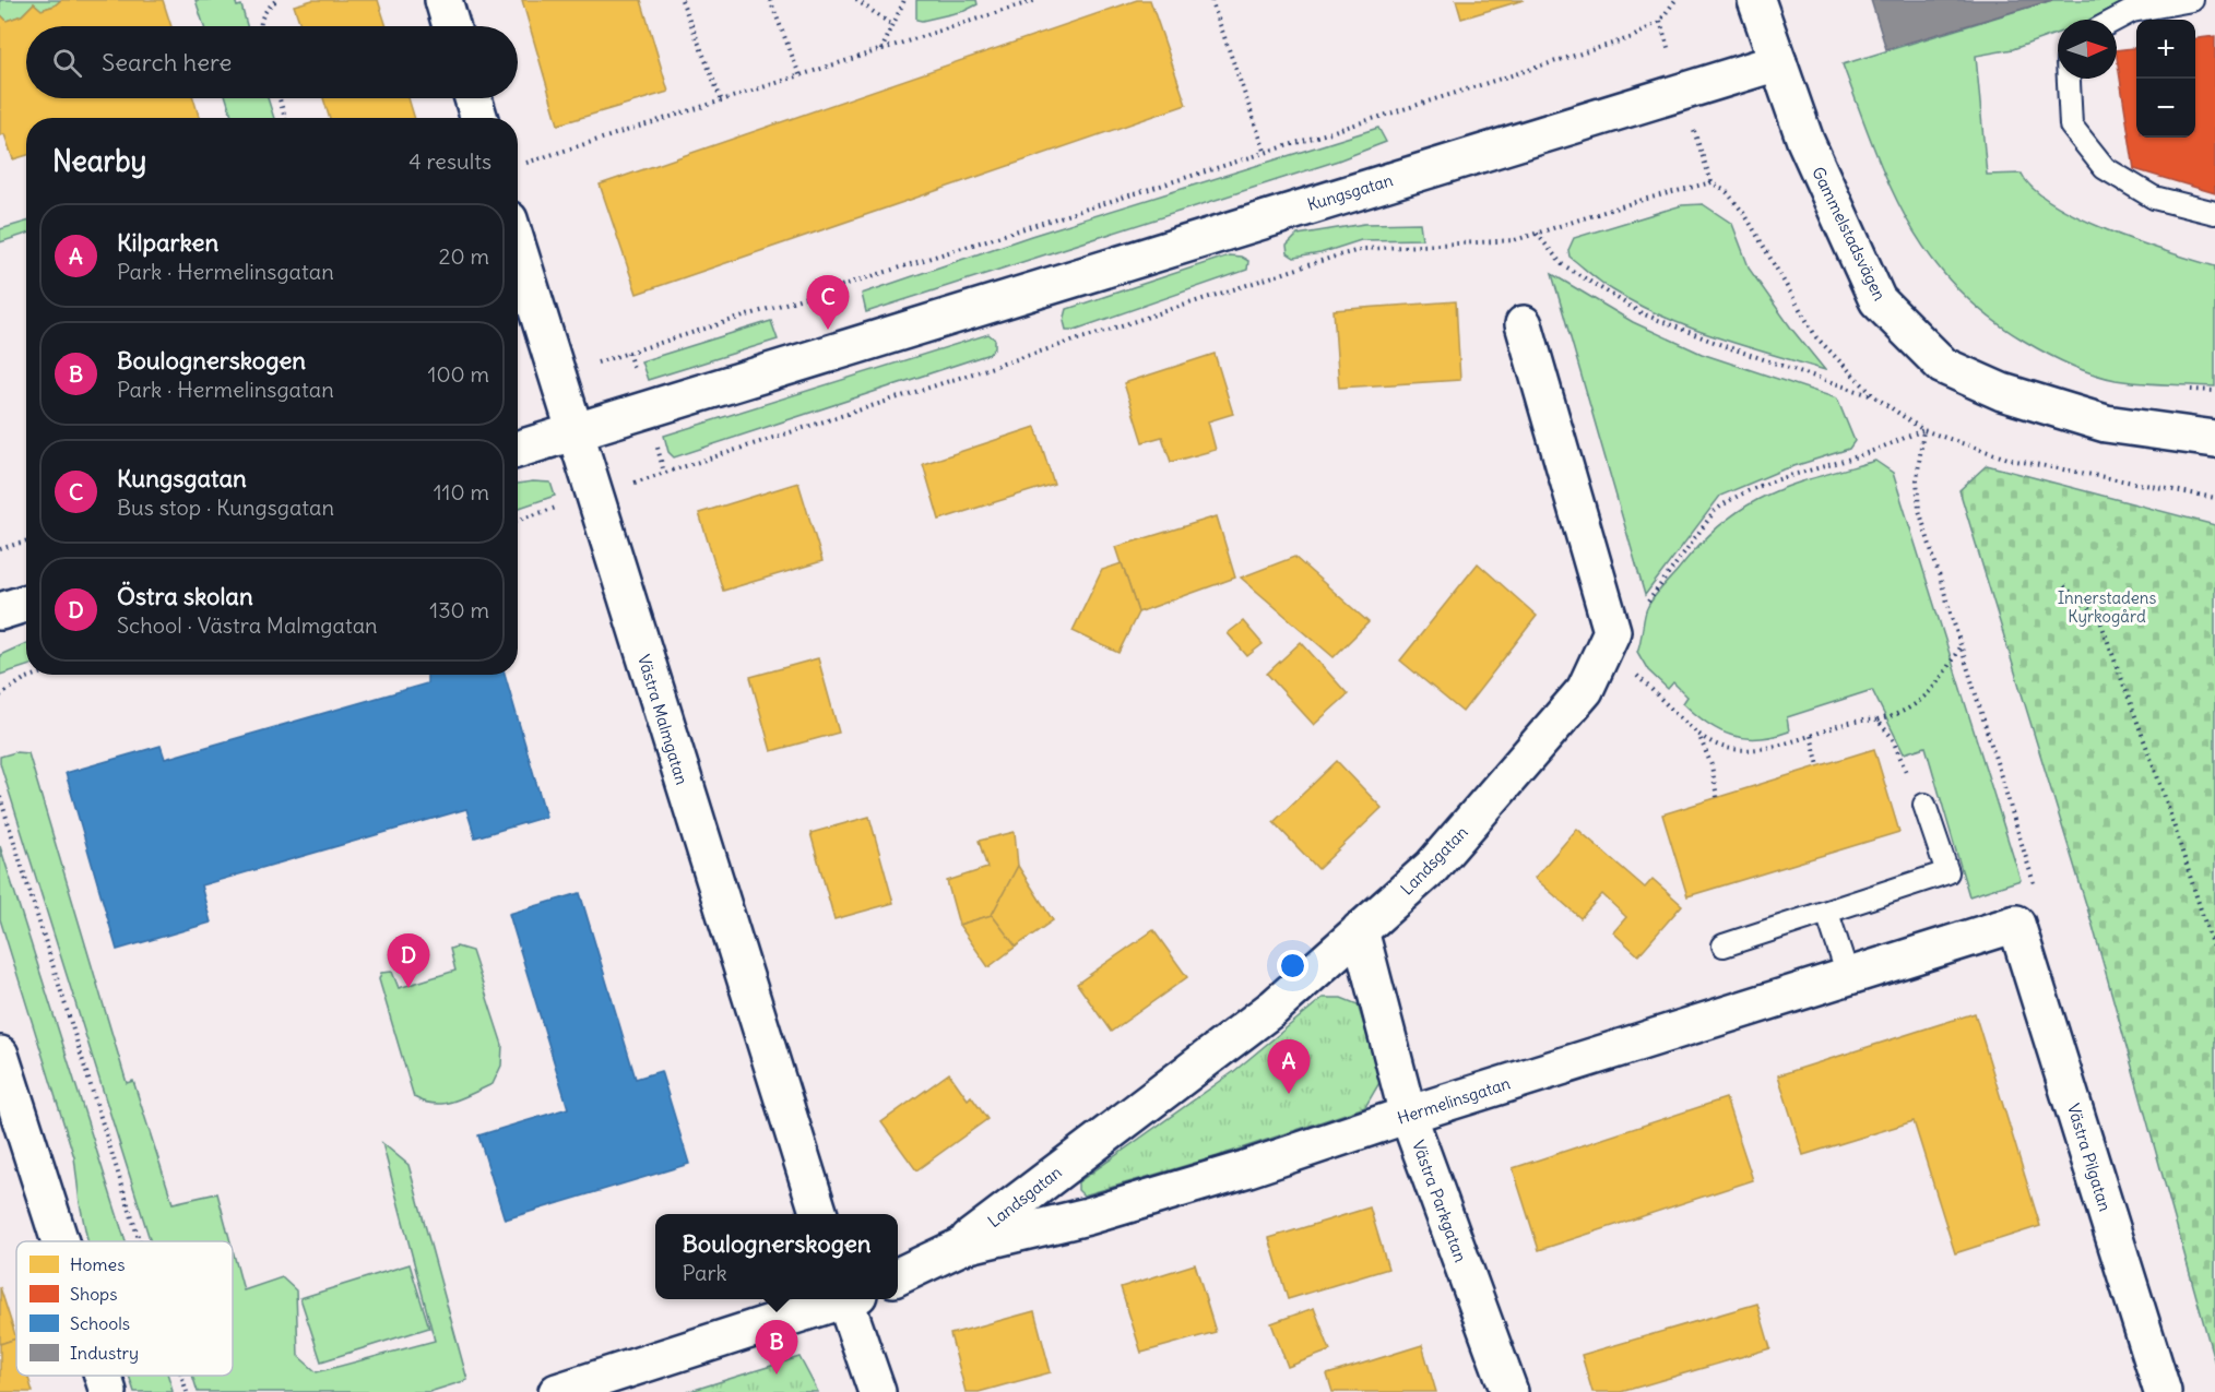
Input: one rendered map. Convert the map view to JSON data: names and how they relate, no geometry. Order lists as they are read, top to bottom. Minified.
{"streets":{"street":["Kungsgatan","Gammelstadsvägen","Västra Malmgatan","Landsgatan","Hermelinsgatan","Västra Pilgatan","Västra Parkgatan"]},"crossings":[["Kungsgatan","Gammelstadsvägen"],["Kungsgatan","Västra Malmgatan"],["Landsgatan","Hermelinsgatan"],["Landsgatan","Västra Parkgatan"],["Hermelinsgatan","Västra Pilgatan"],["Hermelinsgatan","Västra Parkgatan"]],"parks":["Innerstadens Kyrkogård"],"legend":["Homes","Shops","Schools","Industry"],"north":"right","page":{"map_buttons":["+","−"],"search":"Search here","heading":["Nearby","4 results"],"list":[{"mark":"A","name":"Kilparken","note":"Park · Hermelinsgatan","value":"20 m"},{"mark":"B","name":"Boulognerskogen","note":"Park · Hermelinsgatan","value":"100 m"},{"mark":"C","name":"Kungsgatan","note":"Bus stop · Kungsgatan","value":"110 m"},{"mark":"D","name":"Östra skolan","note":"School · Västra Malmgatan","value":"130 m"}],"pins":["C","D","A","B"],"popup":["Boulognerskogen","Park"]}}
